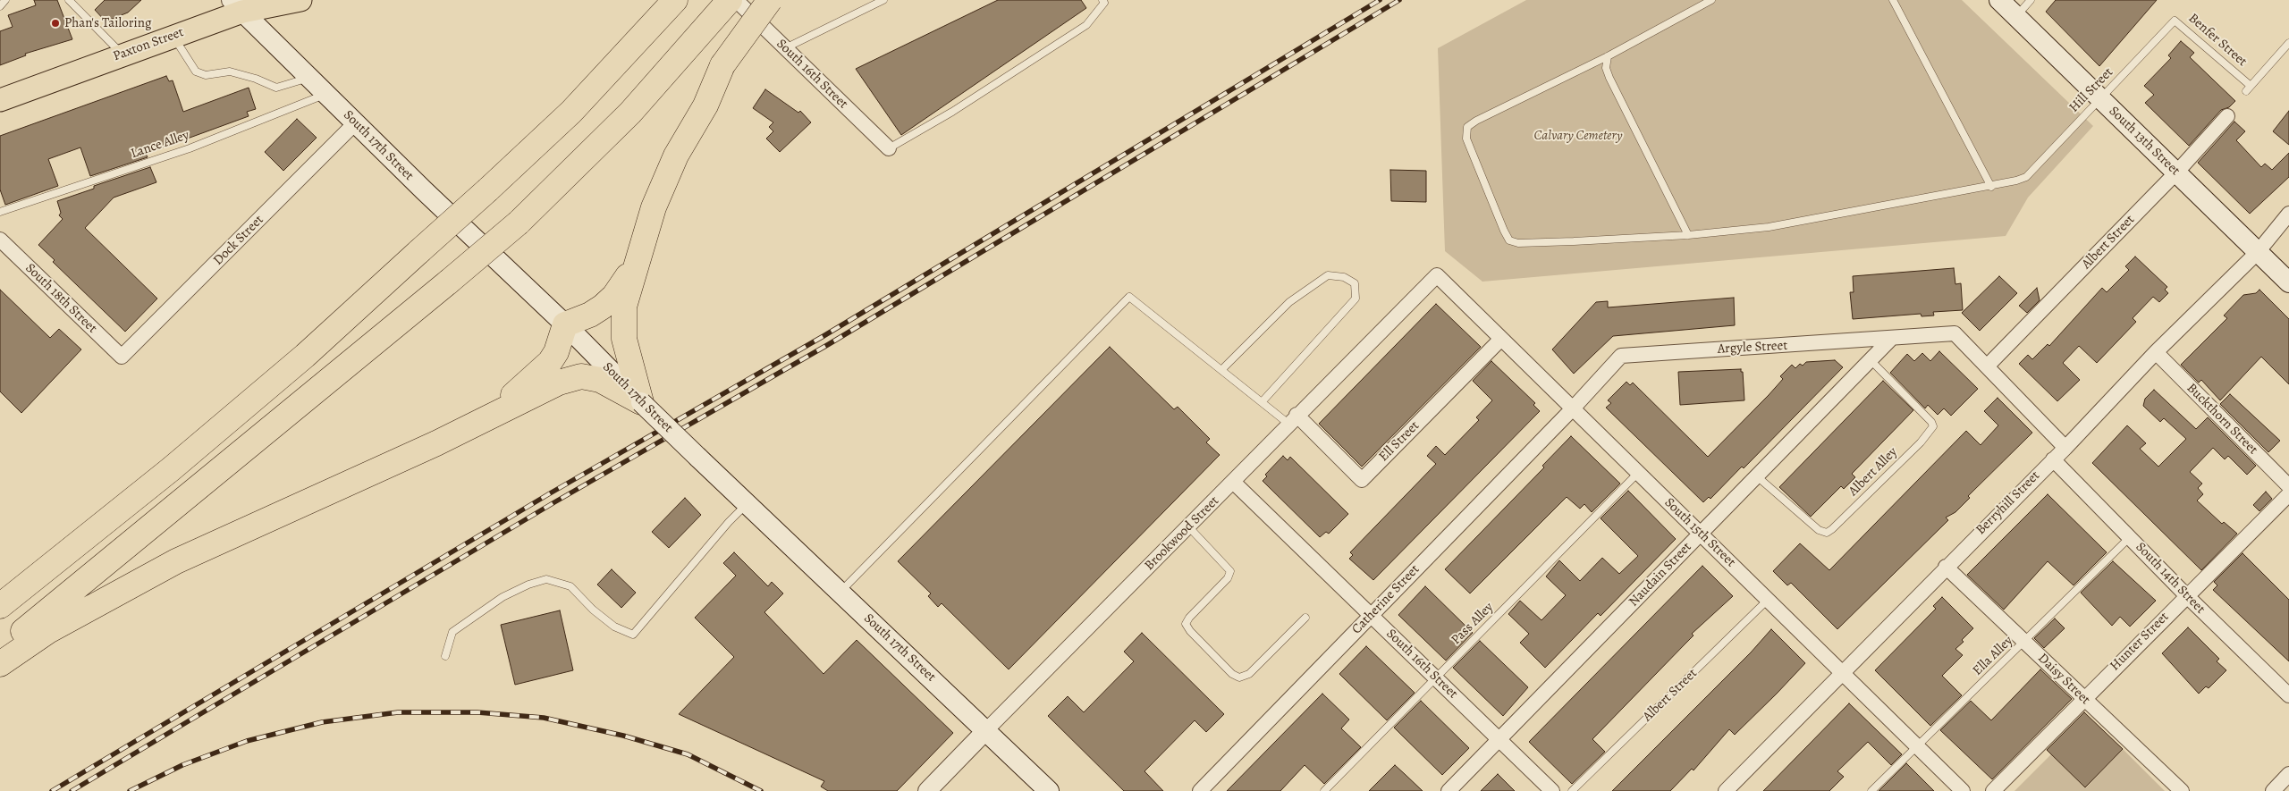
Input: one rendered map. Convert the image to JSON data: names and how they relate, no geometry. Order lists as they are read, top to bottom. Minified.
{"streets":{"main road":["Paxton Street","South 13th Street","South 17th Street"],"street":["South 16th Street","Dock Street","Albert Street","South 18th Street","Argyle Street","Buckthorn Street","Ell Street","Berryhill Street","South 15th Street","Brookwood Street","Naudain Street","South 14th Street","Catherine Street","Hunter Street","Daisy Street"],"lane":["Benfer Street","Hill Street","Lance Alley","Albert Alley","Pass Alley","Ella Alley"]},"crossings":[["Benfer Street","Hill Street"],["Paxton Street","South 17th Street"],["South 16th Street","Brookwood Street"],["South 16th Street","Naudain Street"],["South 16th Street","Catherine Street"],["South 16th Street","Pass Alley"],["Hill Street","South 13th Street"],["South 13th Street","Albert Street"],["South 13th Street","Berryhill Street"],["Lance Alley","South 17th Street"],["South 17th Street","Dock Street"],["South 17th Street","Brookwood Street"],["Dock Street","South 18th Street"],["Albert Street","Argyle Street"],["Albert Street","South 15th Street"],["Argyle Street","South 15th Street"],["Argyle Street","Naudain Street"],["Argyle Street","Catherine Street"],["Buckthorn Street","Berryhill Street"],["Ell Street","South 15th Street"],["Ell Street","Brookwood Street"],["Albert Alley","Naudain Street"],["Berryhill Street","South 15th Street"],["Berryhill Street","South 14th Street"],["Berryhill Street","Daisy Street"],["South 15th Street","Brookwood Street"],["South 15th Street","Naudain Street"],["South 15th Street","Catherine Street"],["South 15th Street","Pass Alley"],["South 15th Street","Ella Alley"],["South 14th Street","Hunter Street"],["South 14th Street","Ella Alley"],["Hunter Street","Daisy Street"],["Ella Alley","Daisy Street"]],"parks":["Calvary Cemetery"],"places":["Phan's Tailoring"]}
